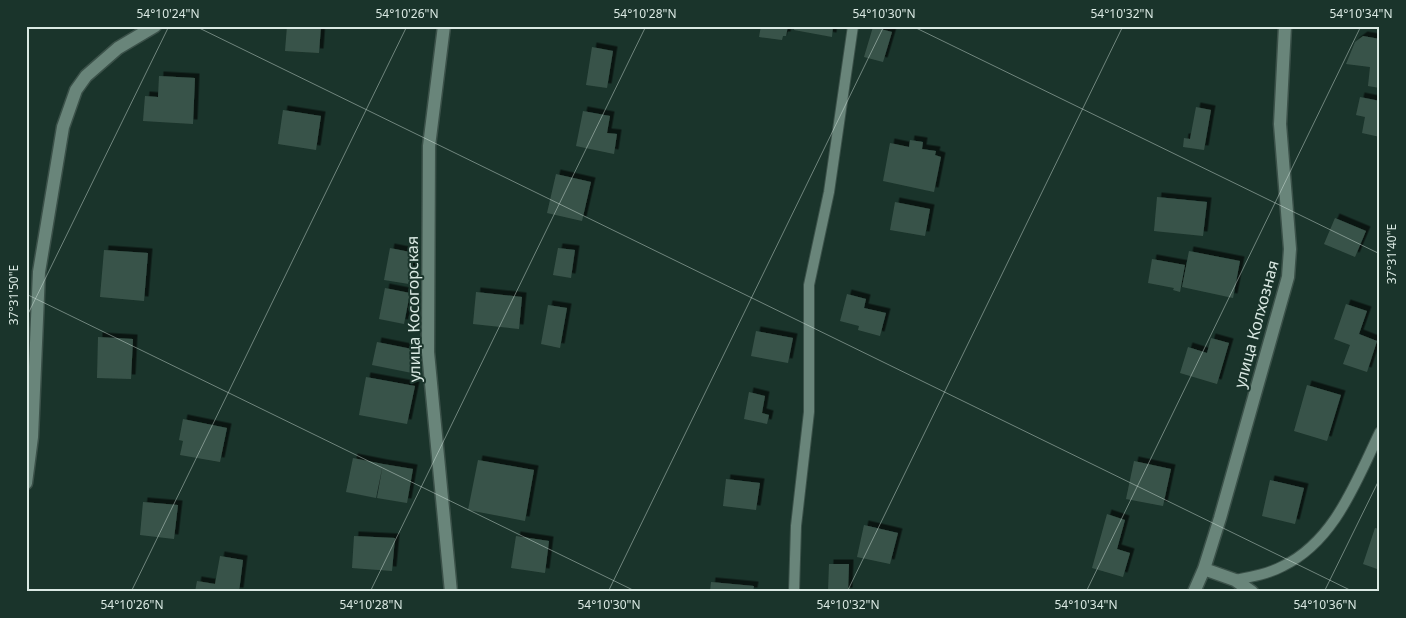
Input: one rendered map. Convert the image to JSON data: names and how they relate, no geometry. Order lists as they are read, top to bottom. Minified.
{"streets":{"street":["улица Косогорская","улица Колхозная"]},"coordinates":["54°10'24\"N","54°10'26\"N","54°10'28\"N","54°10'30\"N","54°10'32\"N","54°10'34\"N","37°31'40\"E","37°31'50\"E","54°10'36\"N"]}
